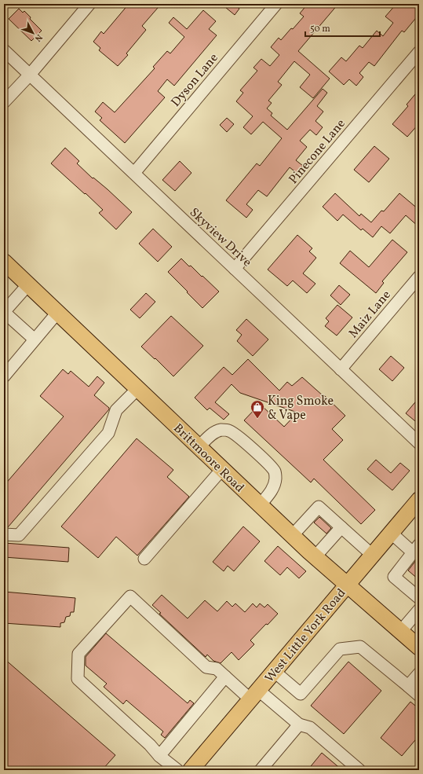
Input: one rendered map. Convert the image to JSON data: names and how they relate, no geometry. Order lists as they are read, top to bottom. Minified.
{"streets":{"main road":["Brittmoore Road","West Little York Road"],"street":["Dyson Lane","Pinecone Lane","Skyview Drive","Maiz Lane"]},"crossings":[["Dyson Lane","Skyview Drive"],["Pinecone Lane","Skyview Drive"],["Skyview Drive","Maiz Lane"],["Brittmoore Road","West Little York Road"]],"places":{"shop":["King Smoke & Vape"]},"scale_bar":"50 m","north":"bottom right"}
